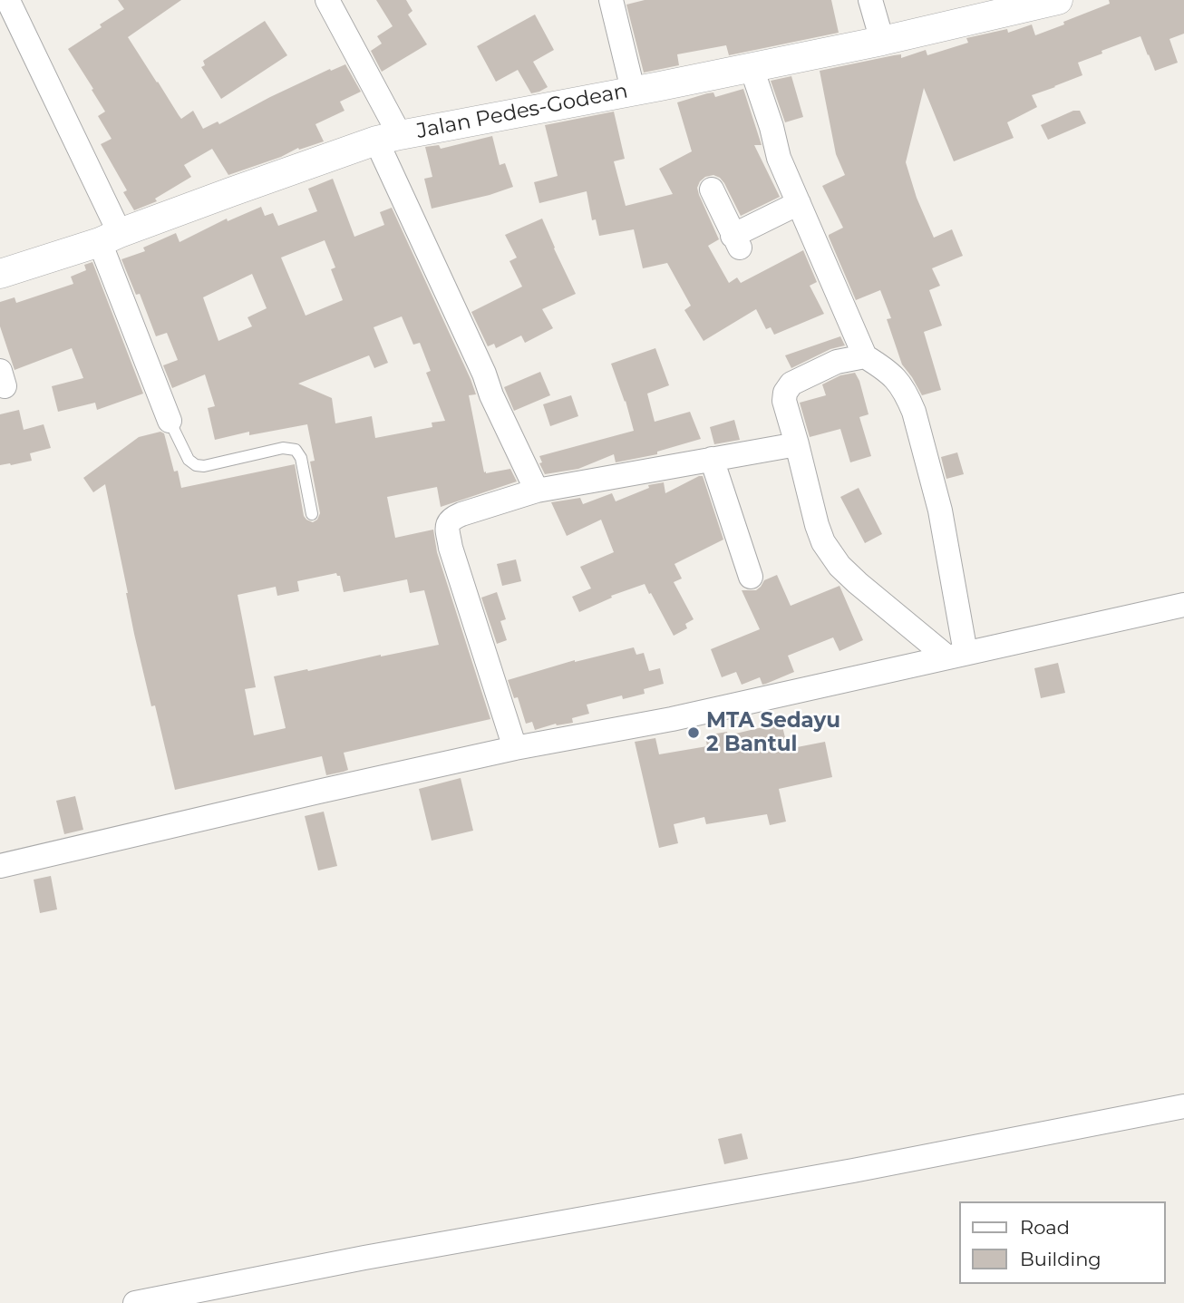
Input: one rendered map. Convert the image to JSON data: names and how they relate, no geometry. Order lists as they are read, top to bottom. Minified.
{"streets":{"street":["Jalan Pedes-Godean"]},"places":["MTA Sedayu 2 Bantul"],"legend":["Road","Building"]}
